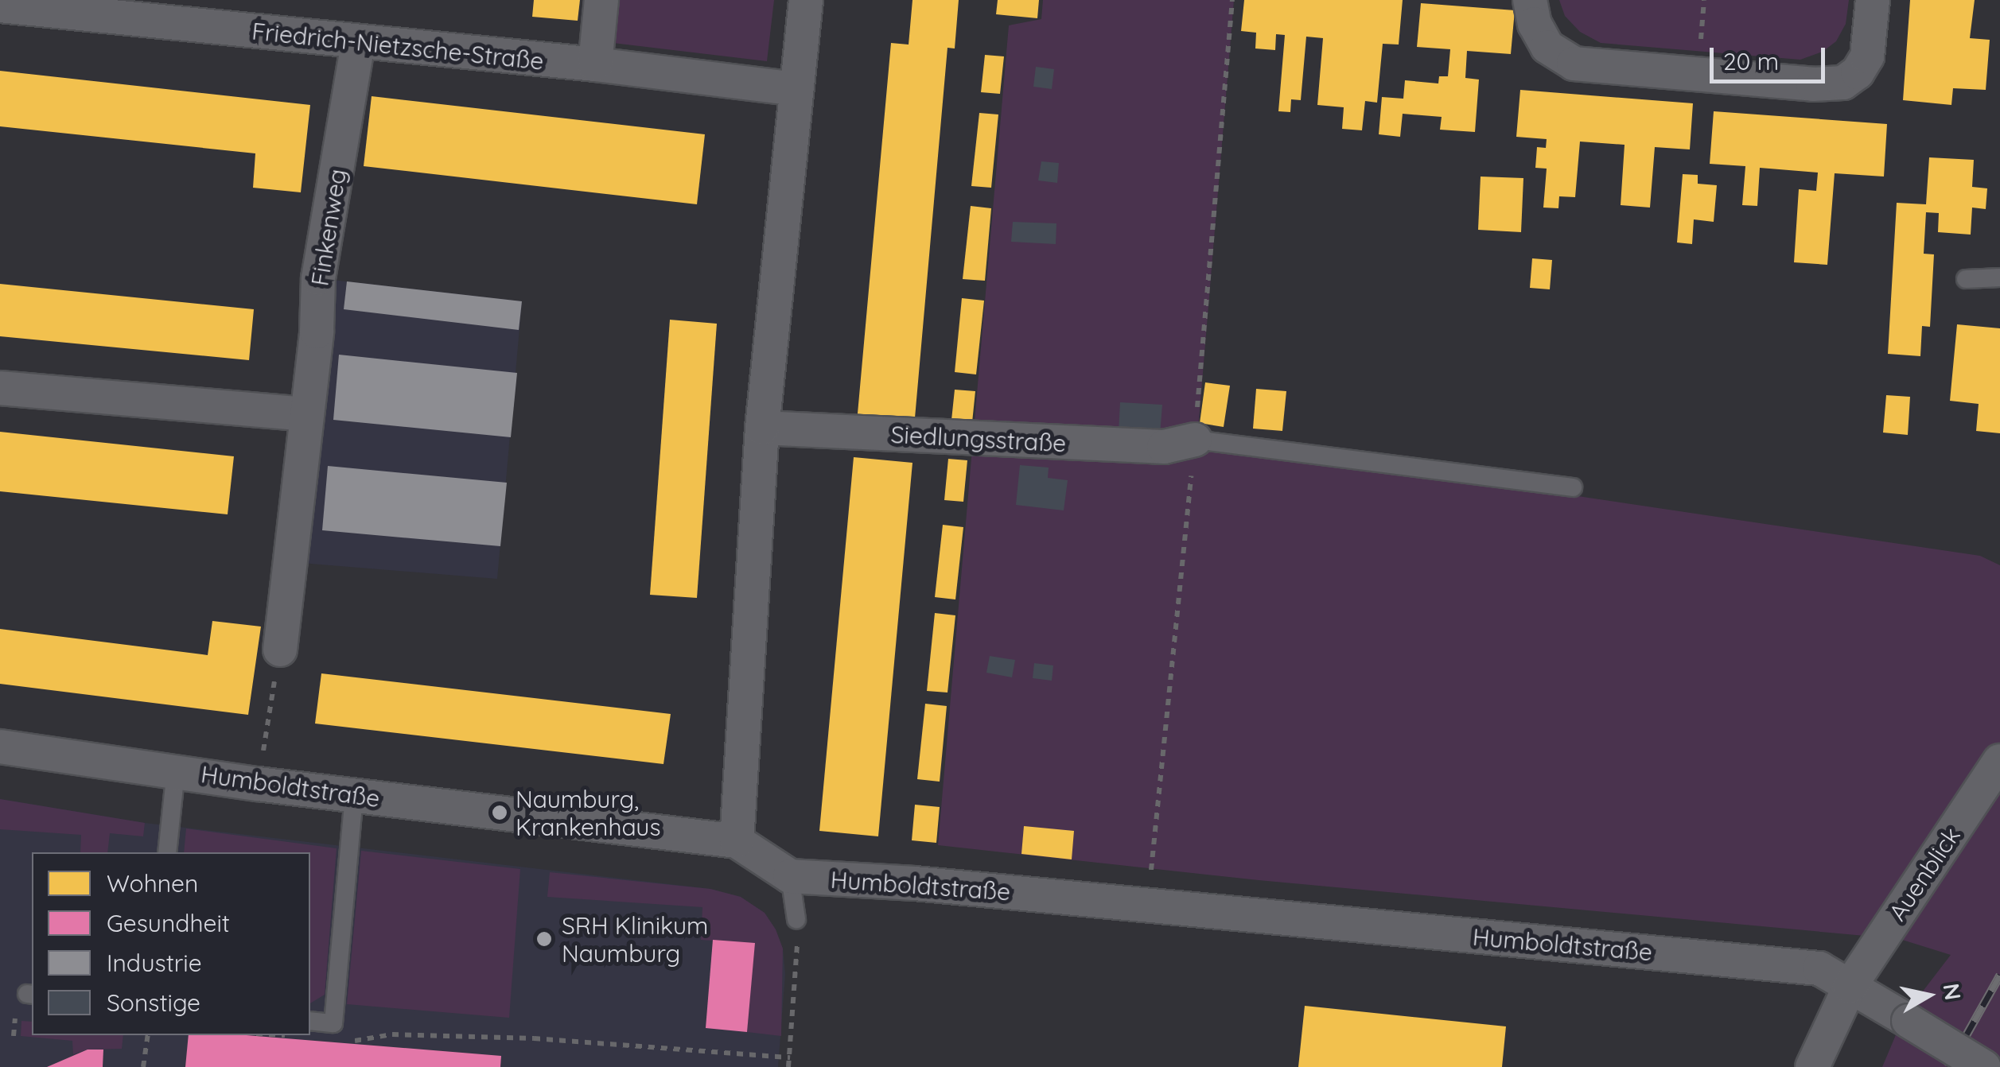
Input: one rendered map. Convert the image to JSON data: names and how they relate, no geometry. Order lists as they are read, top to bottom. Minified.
{"streets":{"street":["Friedrich-Nietzsche-Straße","Finkenweg","Siedlungsstraße","Humboldtstraße","Auenblick"]},"crossings":[["Friedrich-Nietzsche-Straße","Finkenweg"],["Humboldtstraße","Auenblick"]],"places":["Naumburg, Krankenhaus","SRH Klinikum Naumburg"],"legend":["Wohnen","Gesundheit","Industrie","Sonstige"],"scale_bar":"20 m","north":"right"}
